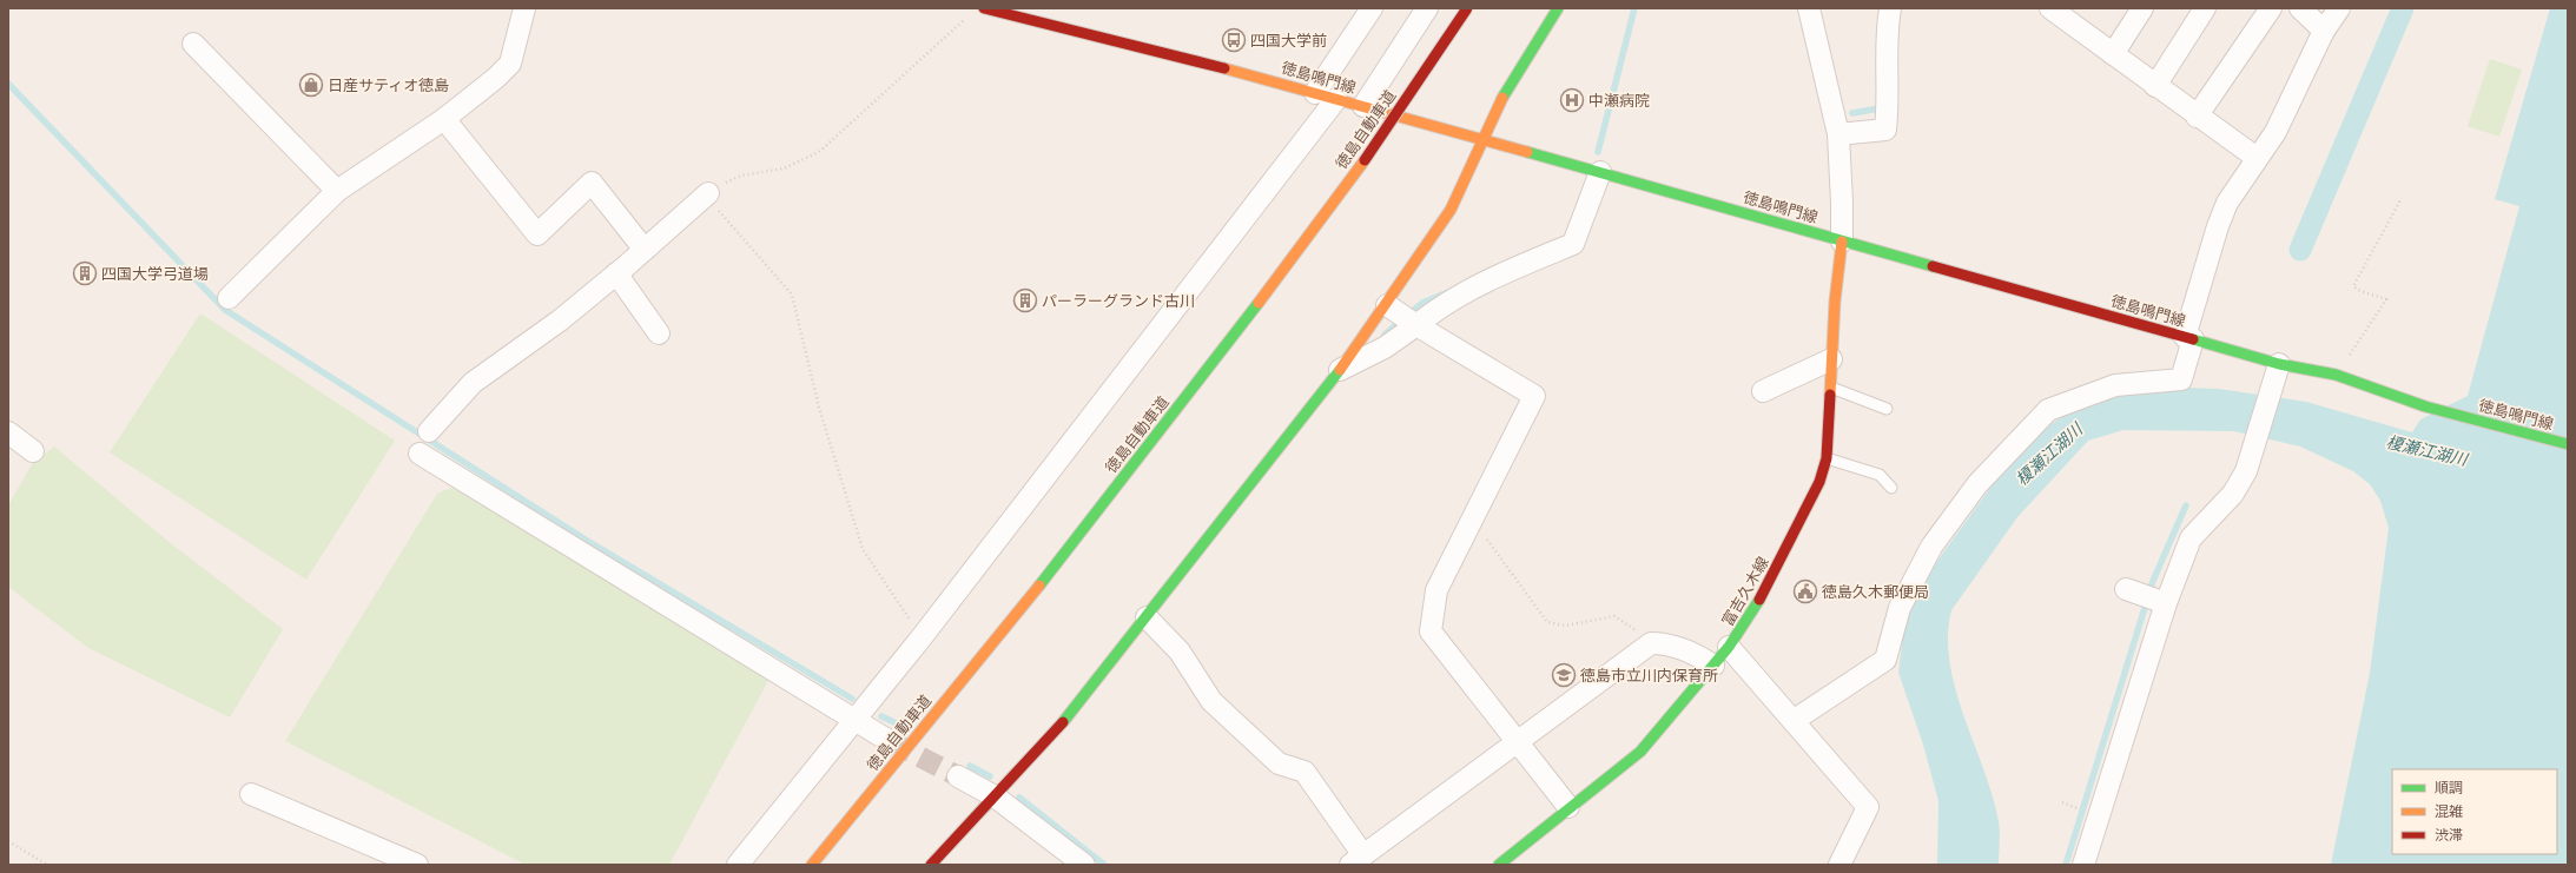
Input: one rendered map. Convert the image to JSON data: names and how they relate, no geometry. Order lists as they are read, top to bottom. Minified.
{"streets":{"main road":["徳島鳴門線","徳島自動車道","富吉久木線"]},"crossings":[["徳島鳴門線","富吉久木線"]],"water":["榎瀬江湖川"],"places":{"bus stop":["四国大学前"],"shop":["日産サティオ徳島"],"hospital":["中瀬病院"],"building":["四国大学弓道場","パーラーグランド古川"],"public building":["徳島久木郵便局"],"school or university":["徳島市立川内保育所"]},"legend":["順調","混雑","渋滞"]}
